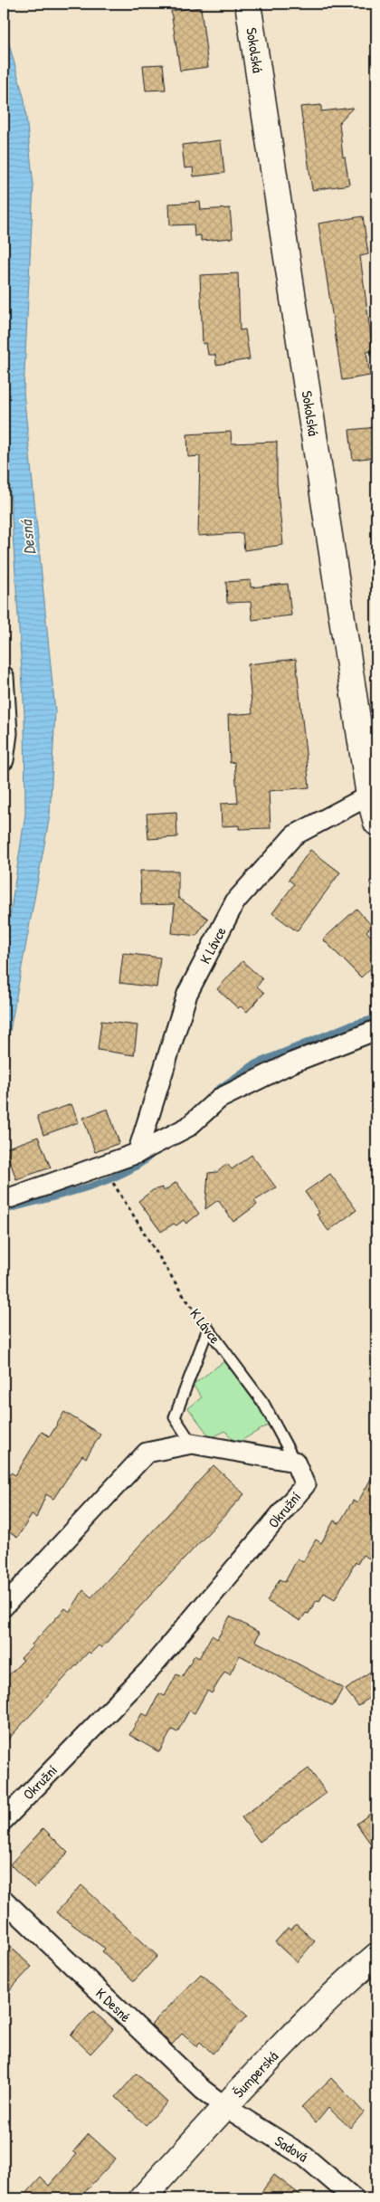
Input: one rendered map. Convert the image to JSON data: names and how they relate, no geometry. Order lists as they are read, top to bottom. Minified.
{"streets":{"street":["Sokolská","K Lávce","Okružní","K Desné","Šumperská","Sadová"]},"crossings":[["Sokolská","K Lávce"],["K Lávce","Okružní"],["K Desné","Šumperská"],["K Desné","Sadová"],["Šumperská","Sadová"]],"water":["Desná"]}
